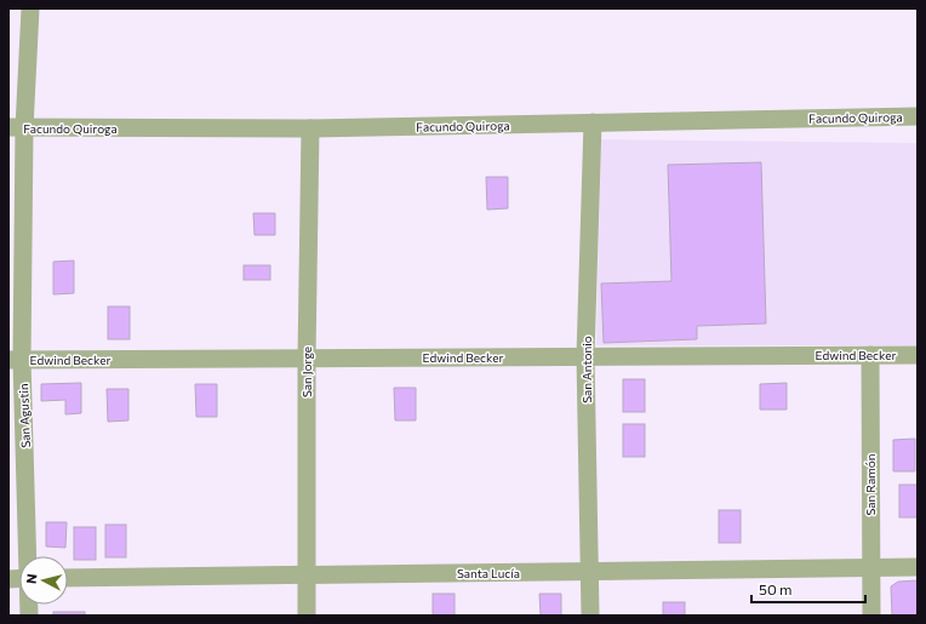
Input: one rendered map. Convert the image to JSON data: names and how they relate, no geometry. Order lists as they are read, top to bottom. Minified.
{"streets":{"street":["Facundo Quiroga","Edwind Becker","San Antonio","San Jorge","San Agustin","San Ramón","Santa Lucía"]},"crossings":[["Facundo Quiroga","San Antonio"],["Facundo Quiroga","San Jorge"],["Facundo Quiroga","San Agustin"],["Edwind Becker","San Antonio"],["Edwind Becker","San Jorge"],["Edwind Becker","San Agustin"],["Edwind Becker","San Ramón"],["San Antonio","Santa Lucía"],["San Jorge","Santa Lucía"],["San Ramón","Santa Lucía"]],"scale_bar":"50 m","north":"left"}
